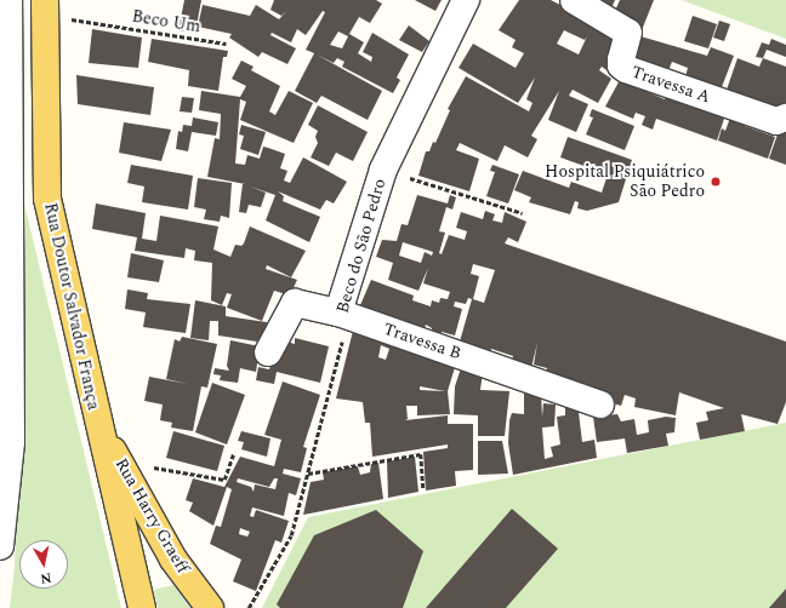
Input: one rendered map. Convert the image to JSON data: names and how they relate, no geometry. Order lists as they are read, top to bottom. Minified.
{"streets":{"main road":["Rua Doutor Salvador França","Rua Harry Graeff"],"street":["Travessa A","Beco do São Pedro","Travessa B"],"path":["Beco Um"]},"crossings":[["Beco Um","Rua Doutor Salvador França"],["Beco do São Pedro","Travessa B"],["Rua Doutor Salvador França","Rua Harry Graeff"]],"places":["Hospital Psiquiátrico São Pedro"],"north":"bottom"}
